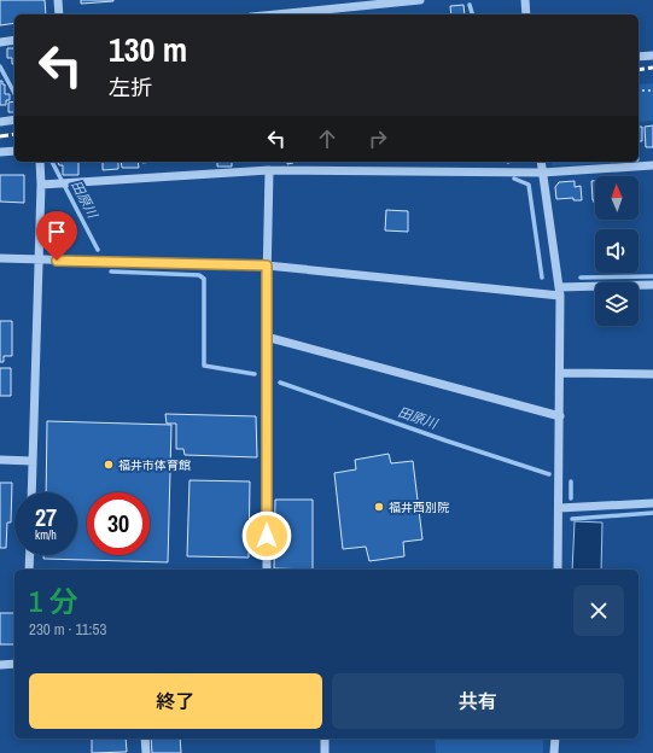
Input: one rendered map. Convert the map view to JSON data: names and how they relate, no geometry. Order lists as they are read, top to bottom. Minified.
{"water":["田原川"],"places":["福井市体育館","福井西別院"],"north":"top","page":{"turn":["130 m","左折"],"speed":"27 km/h","limit":"30","heading":["1 分","230 m · 11:53"],"buttons":["終了","共有"]}}
